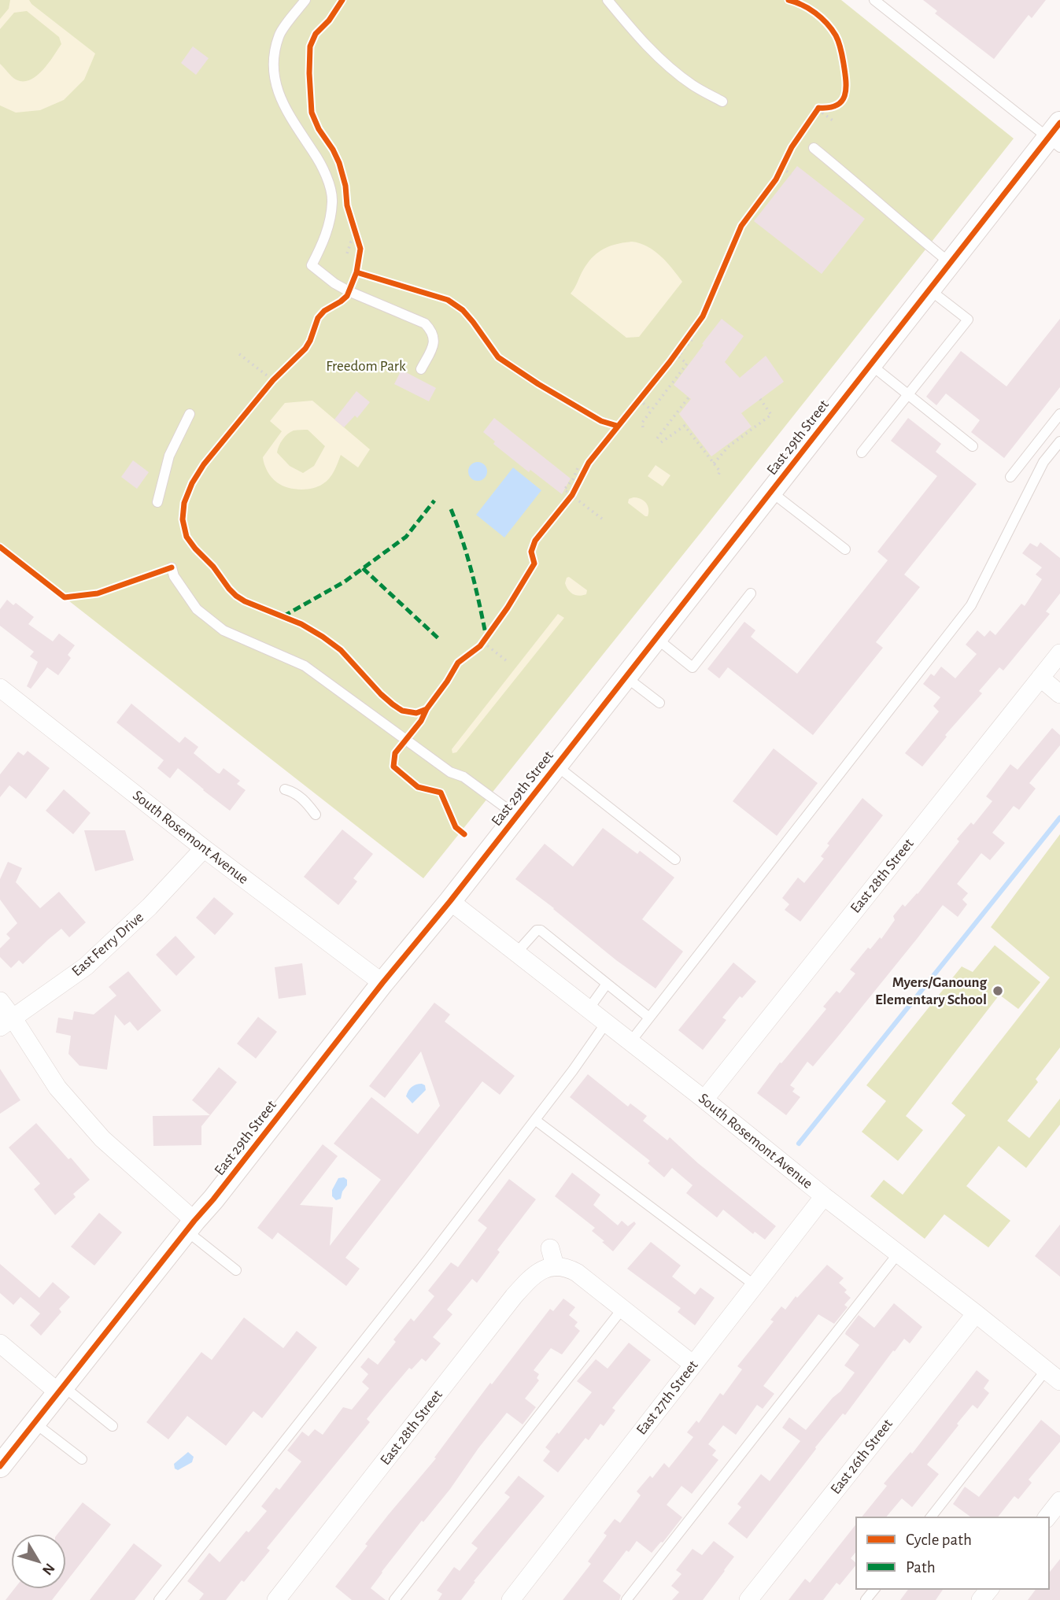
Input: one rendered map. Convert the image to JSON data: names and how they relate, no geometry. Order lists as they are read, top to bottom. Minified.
{"streets":{"street":["East 29th Street","South Rosemont Avenue","East 28th Street","East Ferry Drive","East 27th Street","East 26th Street"]},"crossings":[["East 29th Street","South Rosemont Avenue"],["South Rosemont Avenue","East 28th Street"],["South Rosemont Avenue","East Ferry Drive"],["South Rosemont Avenue","East 27th Street"],["South Rosemont Avenue","East 26th Street"]],"parks":["Freedom Park"],"places":["Myers/Ganoung Elementary School"],"legend":["Cycle path","Path"],"north":"bottom right"}
